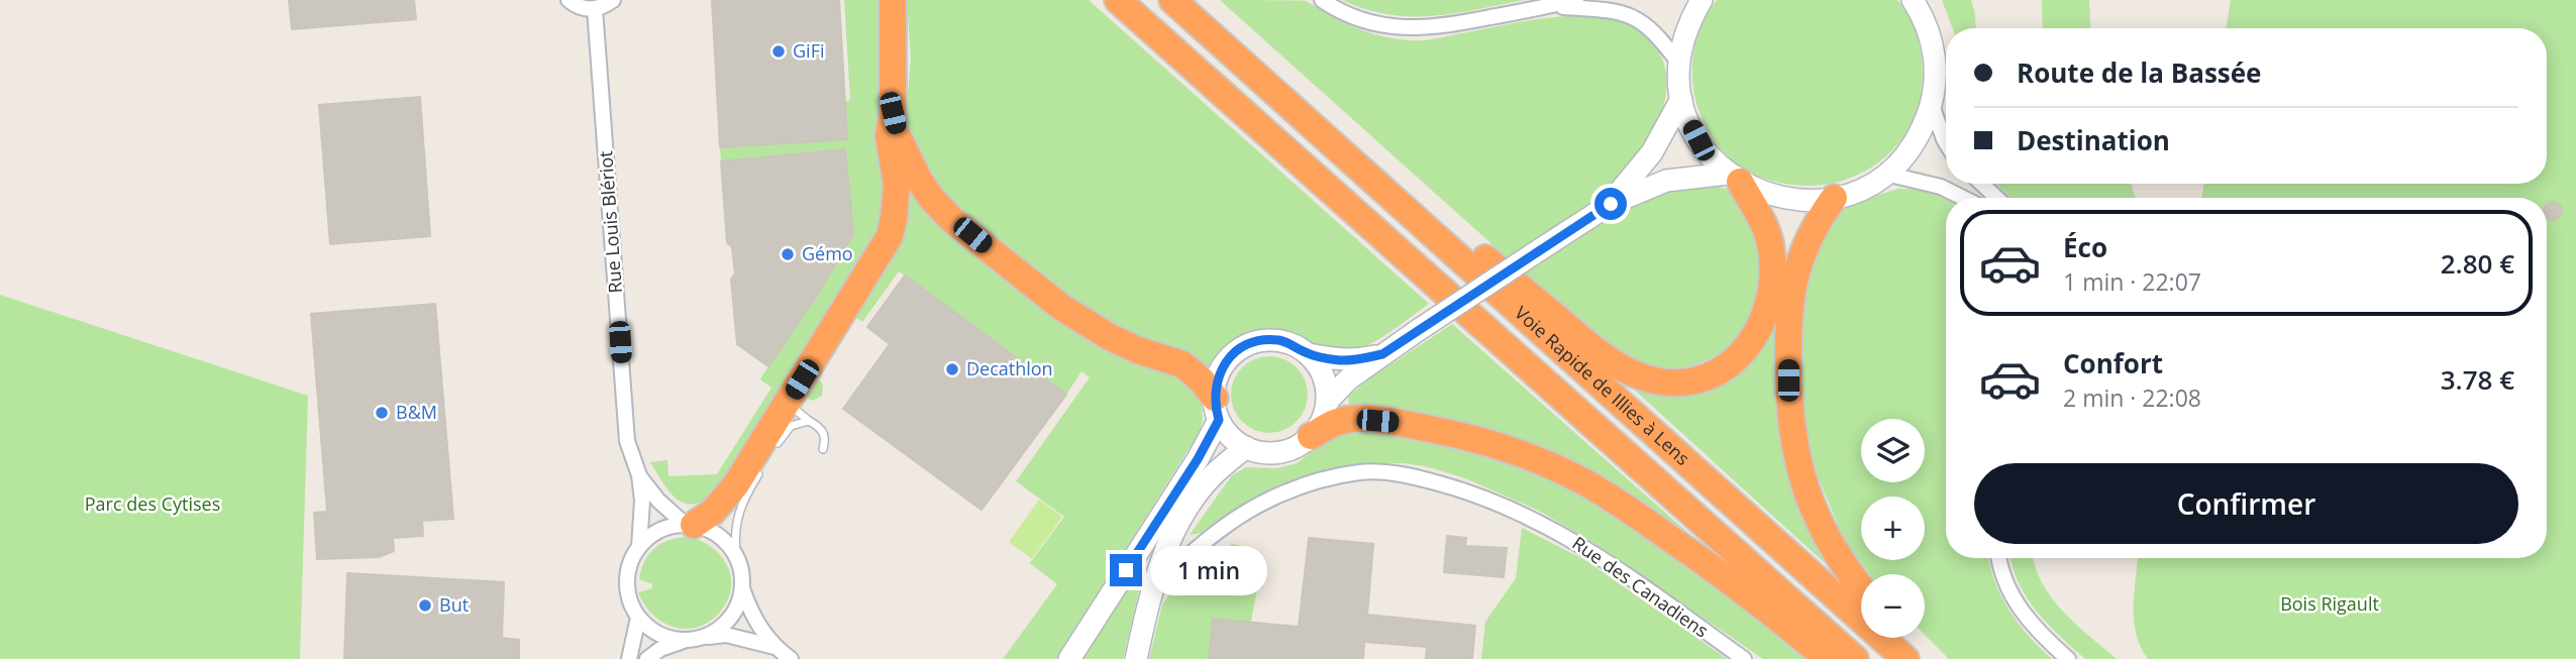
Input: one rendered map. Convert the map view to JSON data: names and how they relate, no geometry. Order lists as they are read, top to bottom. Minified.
{"streets":{"highway":["Voie Rapide de Illies à Lens"],"street":["Rue Louis Blériot","Rue des Canadiens"]},"parks":["Parc des Cytises","Bois Rigault"],"places":["GiFi","Gémo","Decathlon","B&M","But"],"page":{"banner":["Route de la Bassée","Destination"],"list":[{"name":"Éco","note":"1 min · 22:07","value":"2.80 €"},{"name":"Confort","note":"2 min · 22:08","value":"3.78 €"}],"map_buttons":["+","−"],"buttons":"Confirmer","bubble":"1 min"}}
